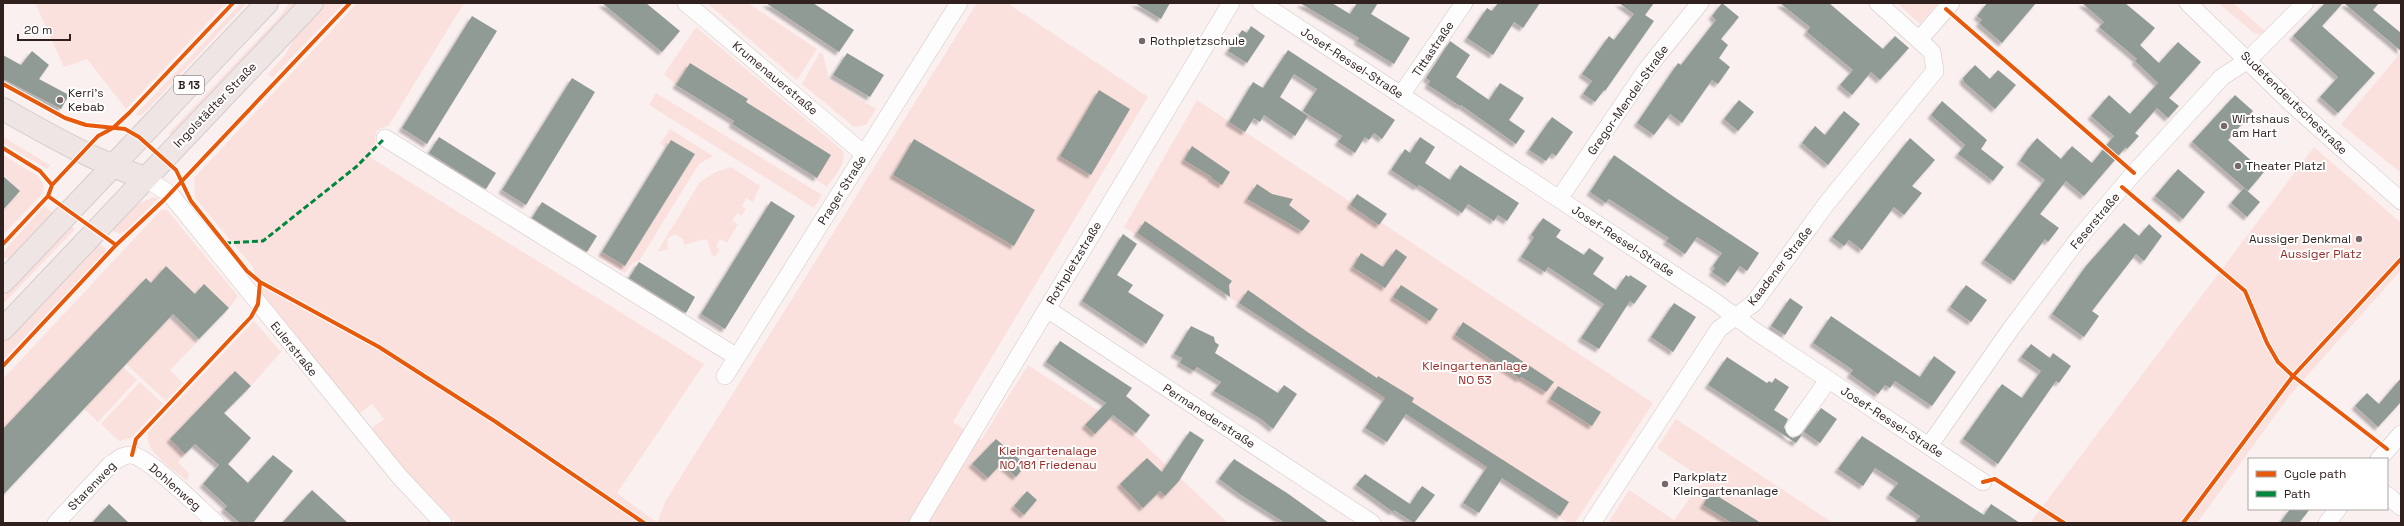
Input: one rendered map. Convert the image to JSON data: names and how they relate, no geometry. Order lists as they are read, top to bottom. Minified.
{"streets":{"main road":["B 13","Ingolstädter Straße"],"street":["Tittastraße","Josef-Ressel-Straße","Krumenauerstraße","Gregor-Mendel-Straße","Sudetendeutschestraße","Prager Straße","Feserstraße","Rothpletzstraße","Kaadener Straße","Eulerstraße","Permanederstraße","Starenweg","Dohlenweg"]},"crossings":[["Tittastraße","Josef-Ressel-Straße"],["Josef-Ressel-Straße","Gregor-Mendel-Straße"],["Josef-Ressel-Straße","Feserstraße"],["Josef-Ressel-Straße","Kaadener Straße"],["Krumenauerstraße","Prager Straße"],["Sudetendeutschestraße","Feserstraße"],["Ingolstädter Straße","Eulerstraße"],["Rothpletzstraße","Permanederstraße"],["Starenweg","Dohlenweg"]],"parks":["Aussiger Platz","Kleingartenanlage NO 53","Kleingartenalage NO 181 Friedenau"],"places":["Rothpletzschule","Kerri's Kebab","Wirtshaus am Hart","Theater Platzl","Aussiger Denkmal","Parkplatz Kleingartenanlage"],"legend":["Cycle path","Path"],"scale_bar":"20 m"}
